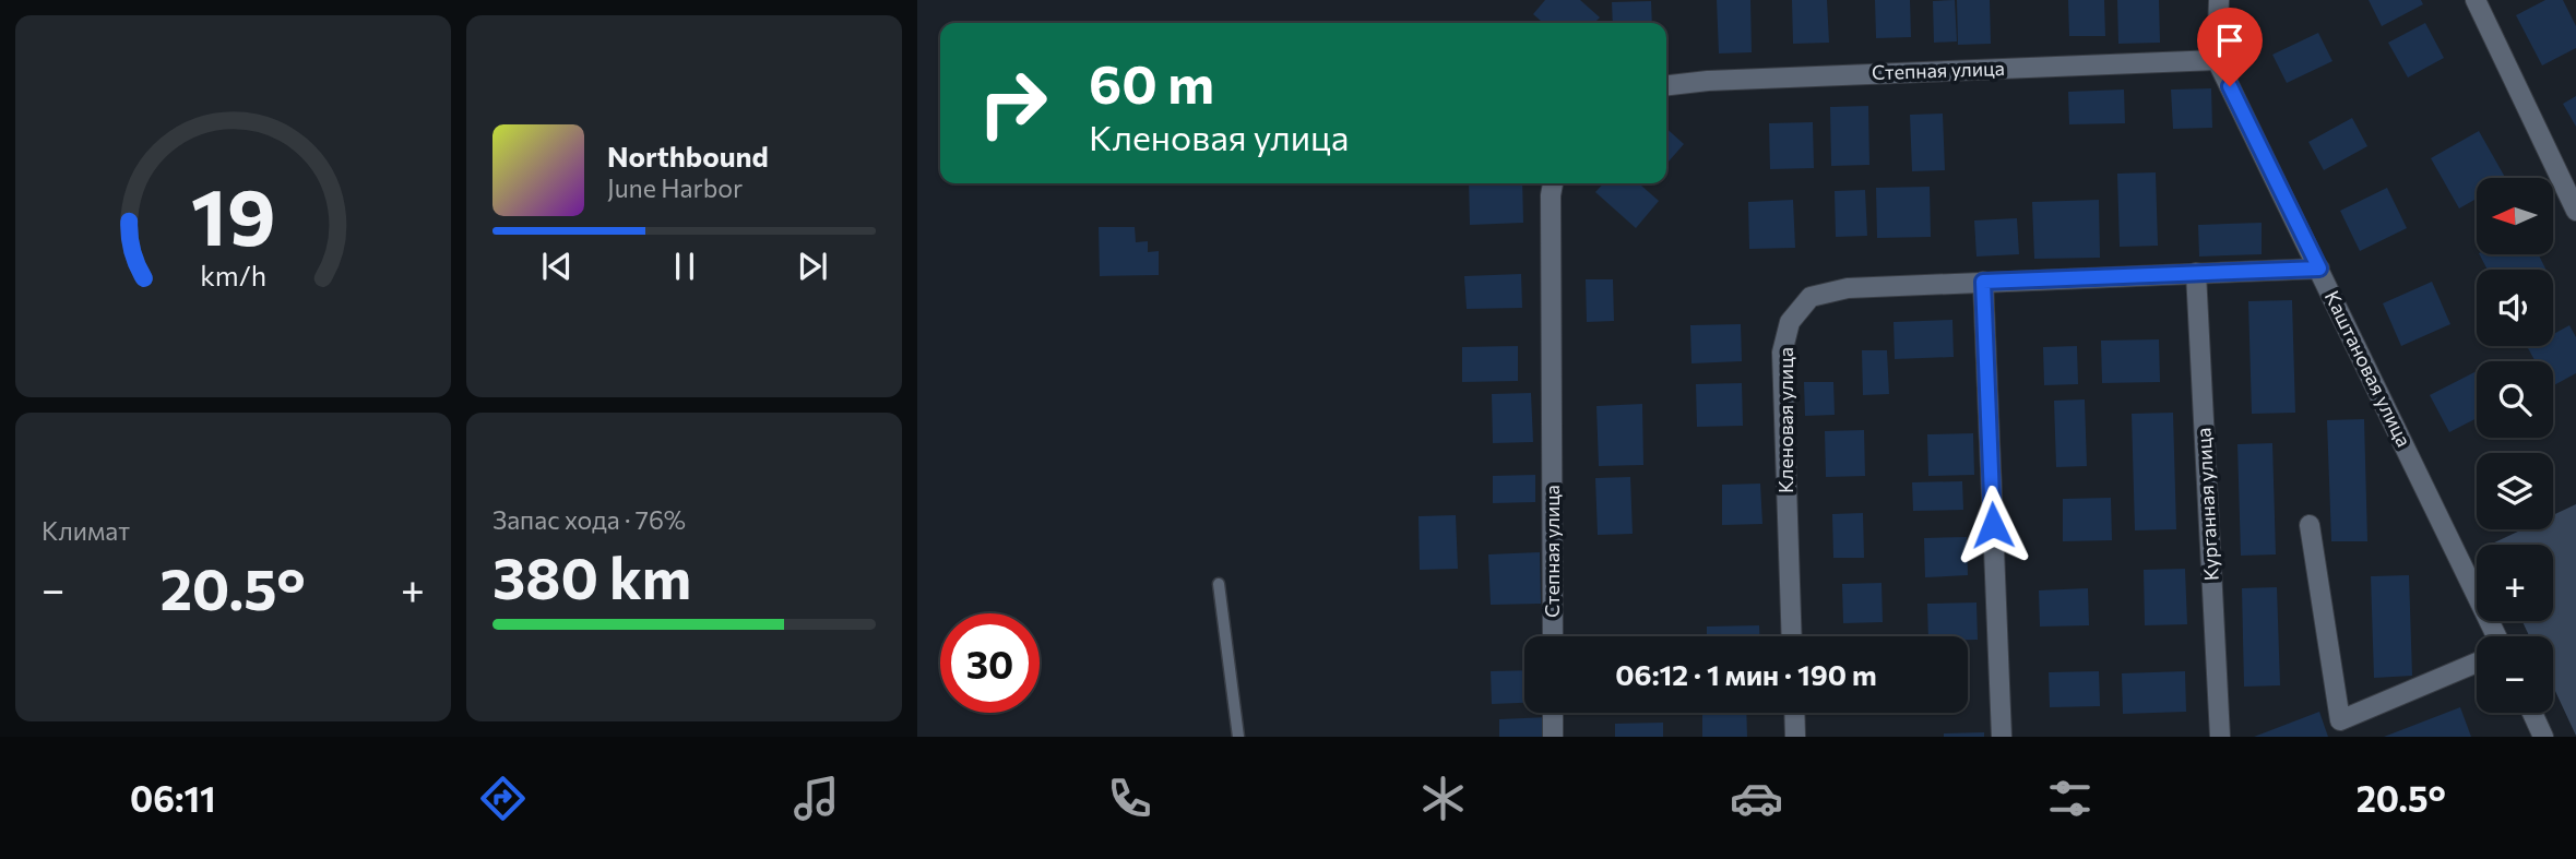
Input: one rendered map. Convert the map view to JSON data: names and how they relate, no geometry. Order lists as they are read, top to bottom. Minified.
{"streets":{"street":["Степная улица","Каштановая улица","Кленовая улица","Курганная улица"]},"crossings":[["Степная улица","Каштановая улица"],["Каштановая улица","Кленовая улица"],["Кленовая улица","Курганная улица"]],"north":"left","page":{"turn":["60 m","Кленовая улица"],"song":["Northbound","June Harbor"],"map_buttons":["+","−"],"tile":["Климат",["Запас хода · 76%","380 km"]],"heat":["−","20.5°","+"],"limit":"30","trip":"06:12 · 1 мин · 190 m","tabs":["06:11","20.5°"],"gauge":["19","km/h"]}}
